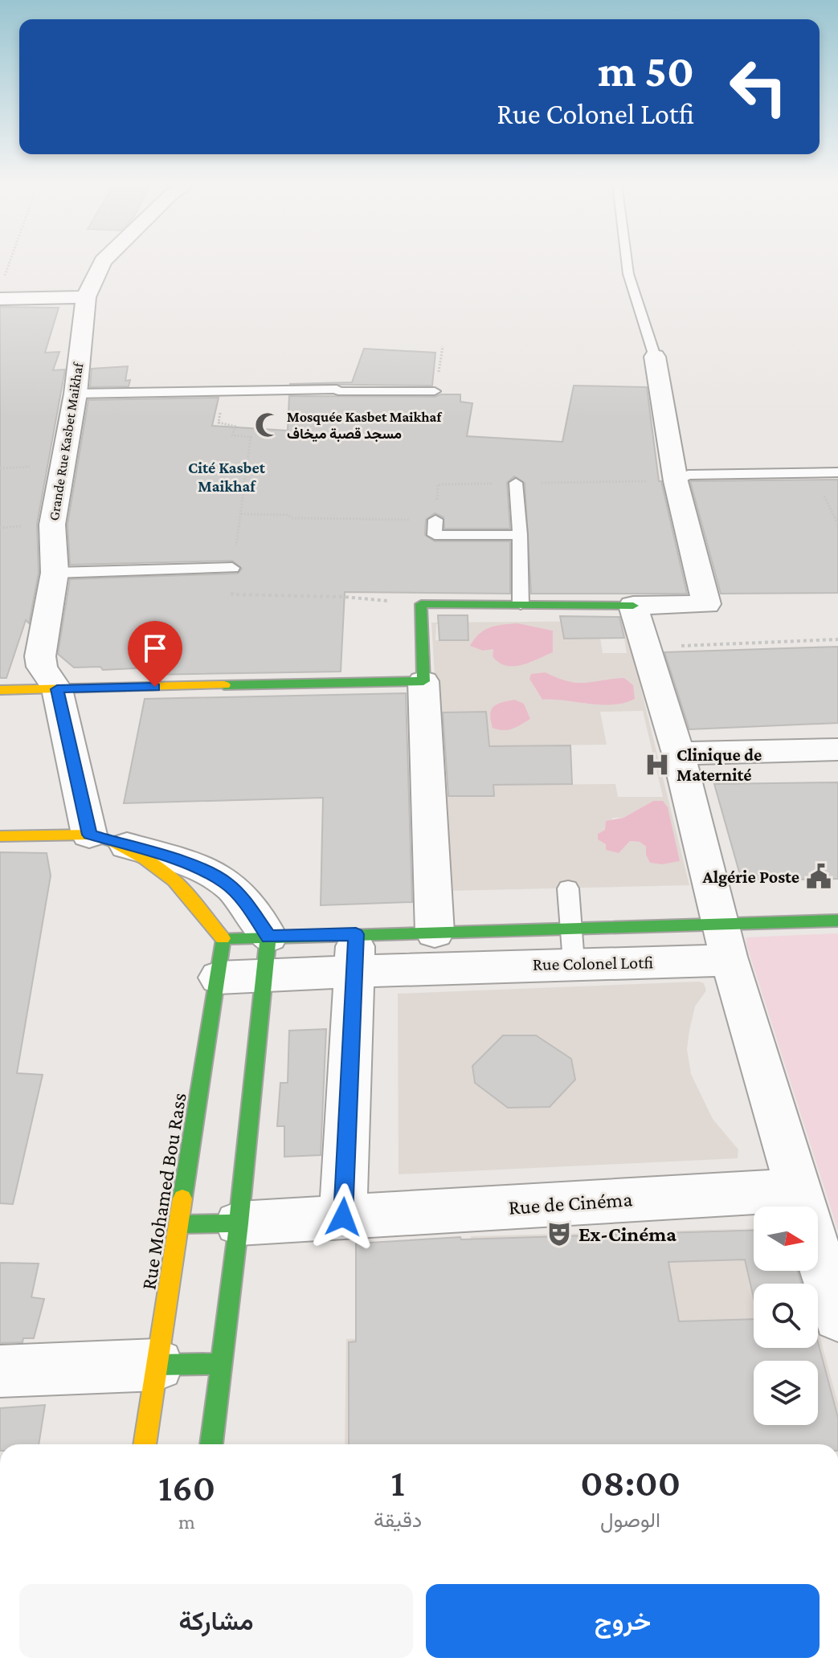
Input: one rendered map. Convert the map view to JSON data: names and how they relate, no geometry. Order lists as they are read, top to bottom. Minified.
{"streets":{"street":["Grande Rue Kasbet Maikhaf","Rue Colonel Lotfi","Rue Mohamed Bou Rass","Rue de Cinéma"]},"crossings":[["Rue Colonel Lotfi","Rue Mohamed Bou Rass"]],"districts":["Cité Kasbet Maikhaf"],"places":{"mosque":["Mosquée Kasbet Maikhaf مسجد قصبة ميخاف"],"hospital":["Clinique de Maternité"],"public building":["Algérie Poste"],"theatre":["Ex-Cinéma"]},"north":"right","page":{"turn":["50 m","Rue Colonel Lotfi"],"eta":["08:00","الوصول","1","دقيقة","160","m"],"buttons":["خروج","مشاركة"]}}
